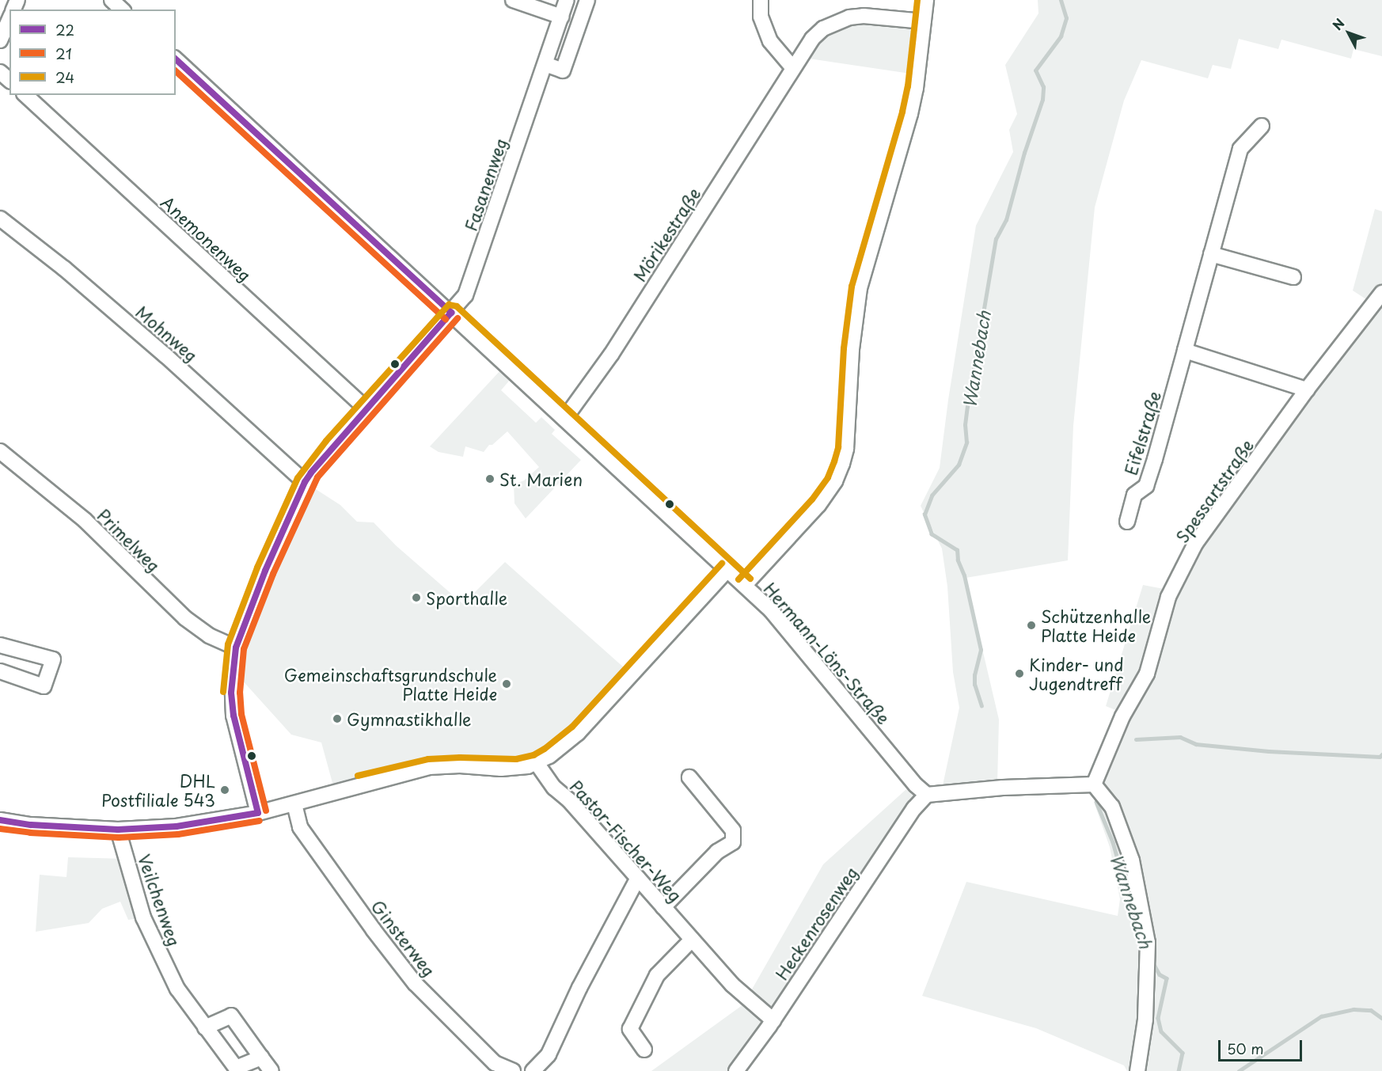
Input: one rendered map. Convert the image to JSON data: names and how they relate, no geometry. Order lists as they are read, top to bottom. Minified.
{"streets":{"street":["Fasanenweg","Mörikestraße","Anemonenweg","Mohnweg","Eifelstraße","Spessartstraße","Primelweg","Hermann-Löns-Straße","Pastor-Fischer-Weg","Veilchenweg","Heckenrosenweg","Ginsterweg"]},"crossings":[["Fasanenweg","Anemonenweg"],["Fasanenweg","Mohnweg"],["Fasanenweg","Primelweg"],["Fasanenweg","Hermann-Löns-Straße"],["Mörikestraße","Hermann-Löns-Straße"],["Hermann-Löns-Straße","Heckenrosenweg"],["Pastor-Fischer-Weg","Heckenrosenweg"]],"water":["Wannebach"],"places":["St. Marien","Sporthalle","Schützenhalle Platte Heide","Kinder- und Jugendtreff","Gemeinschaftsgrundschule Platte Heide","Gymnastikhalle","DHL Postfiliale 543"],"lines":["transit line 24","transit line 22","transit line 21"],"legend":["22","21","24"],"scale_bar":"50 m","north":"top left"}
